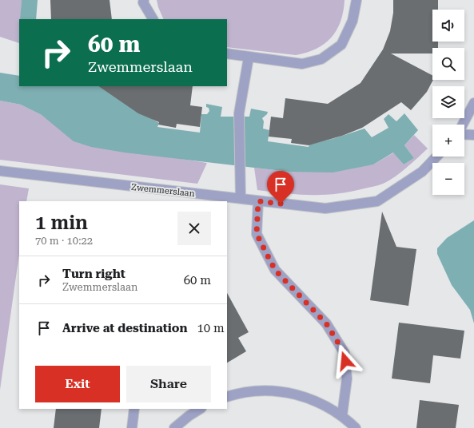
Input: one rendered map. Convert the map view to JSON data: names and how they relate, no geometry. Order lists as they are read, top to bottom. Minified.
{"streets":{"street":["Zwemmerslaan"]},"page":{"map_buttons":["+","−"],"turn":["60 m","Zwemmerslaan"],"heading":["1 min","70 m · 10:22"],"list":[{"name":"Turn right","note":"Zwemmerslaan","value":"60 m"},{"name":"Arrive at destination","value":"10 m"}],"buttons":["Exit","Share"]}}
